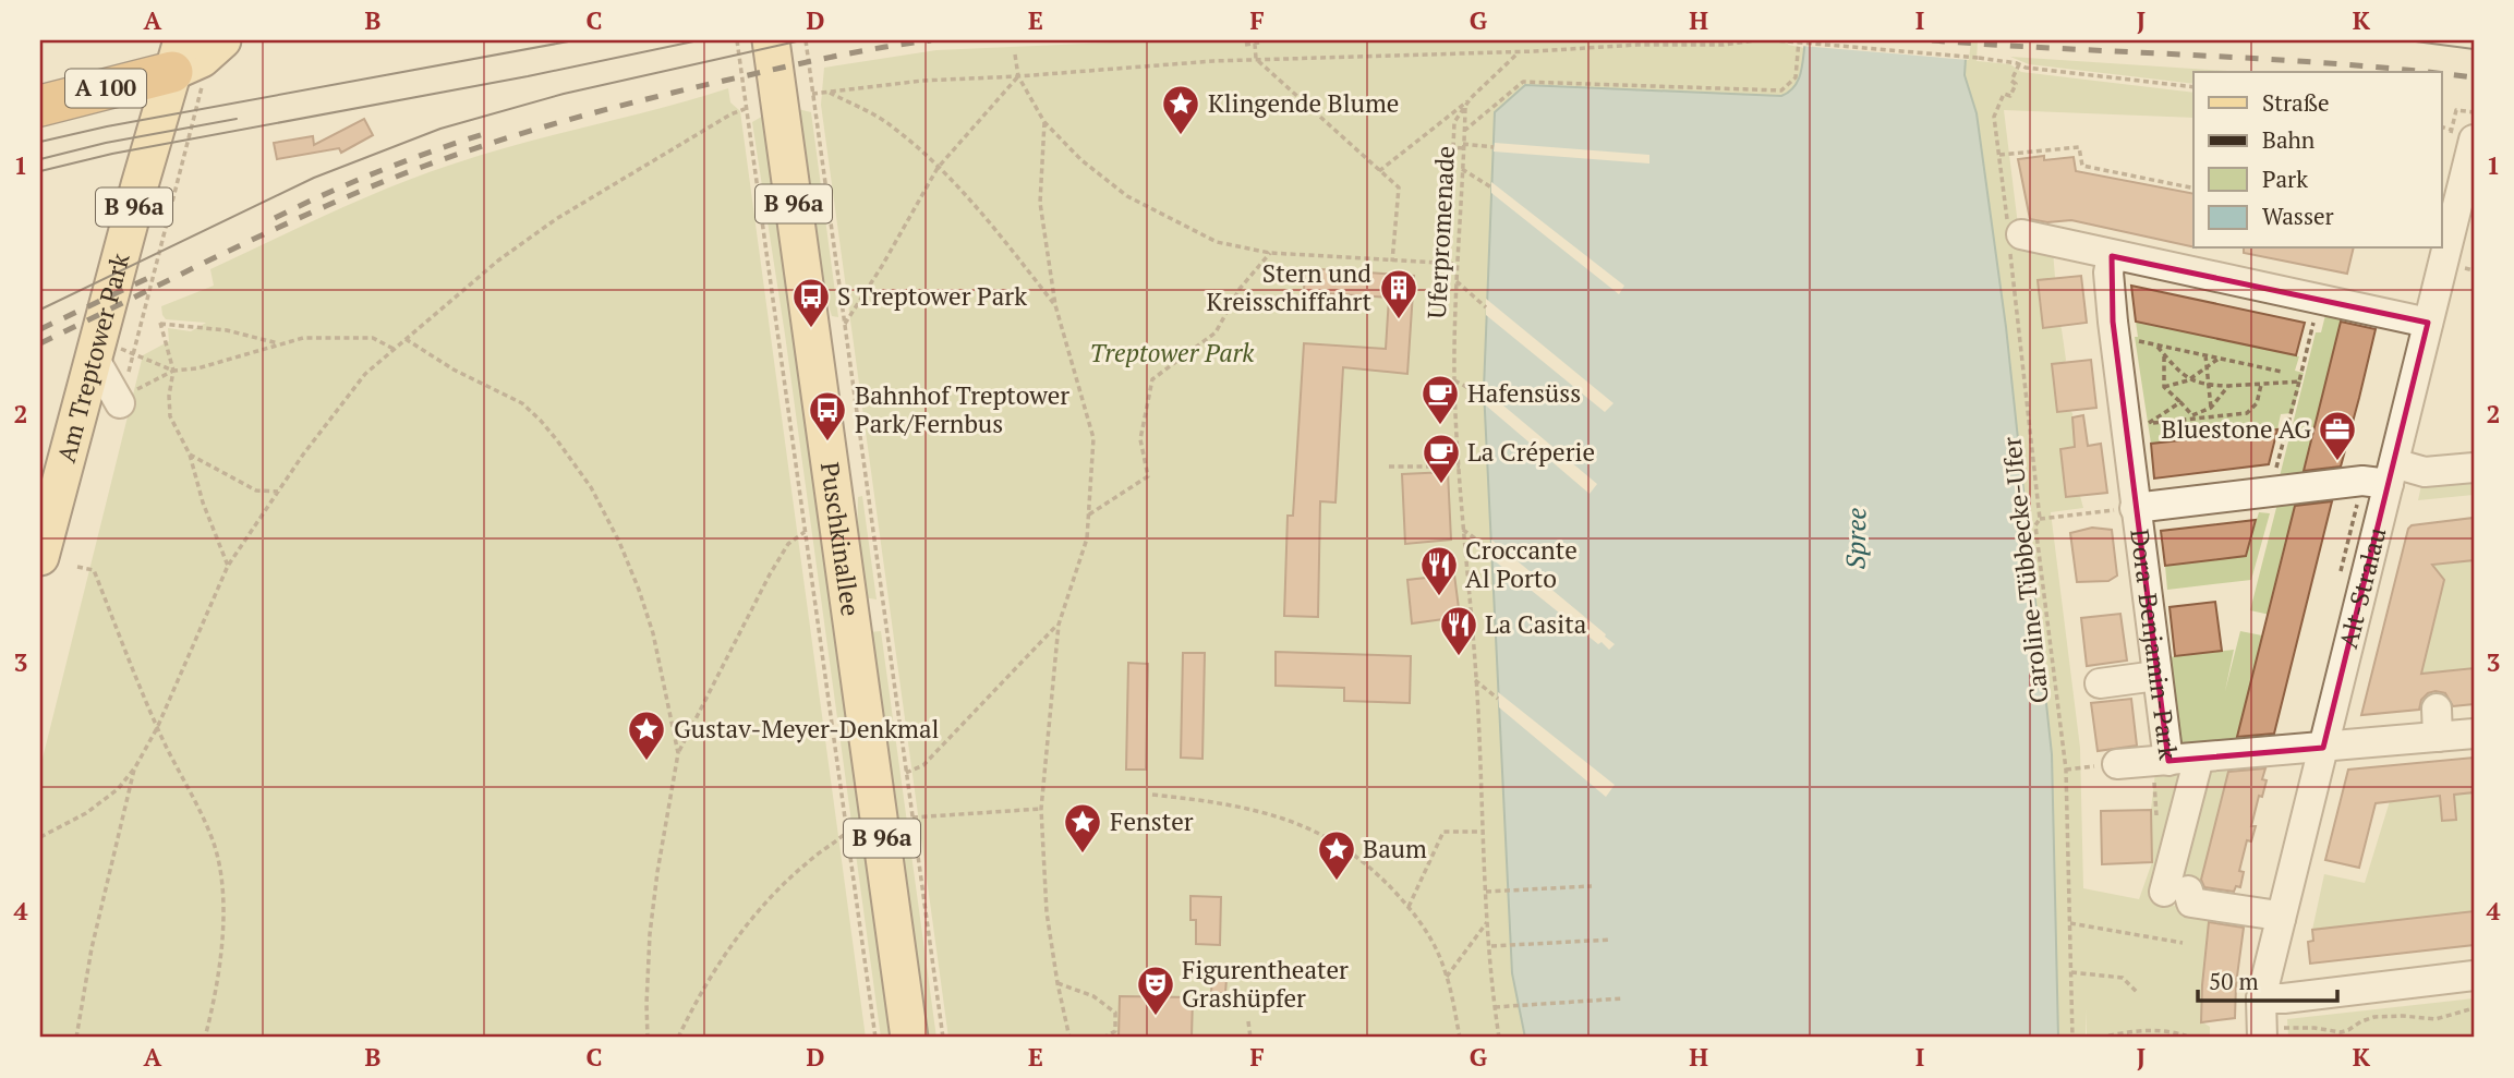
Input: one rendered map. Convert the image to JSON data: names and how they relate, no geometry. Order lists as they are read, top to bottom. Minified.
{"streets":{"highway":["A 100"],"main road":["B 96a","Am Treptower Park","Puschkinallee"],"street":["Alt-Stralau","Dora-Benjamin-Park"],"path":["Uferpromenade","Caroline-Tübbecke-Ufer"]},"crossings":[["A 100","Am Treptower Park"],["Alt-Stralau","Dora-Benjamin-Park"]],"water":["Spree"],"parks":["Treptower Park"],"places":{"place":["Klingende Blume","Gustav-Meyer-Denkmal","Fenster","Baum"],"building":["Stern und Kreisschiffahrt"],"bus stop":["S Treptower Park","Bahnhof Treptower Park/Fernbus"],"cafe":["Hafensüss","La Créperie"],"office":["Bluestone AG"],"restaurant":["Croccante Al Porto","La Casita"],"theatre":["Figurentheater Grashüpfer"]},"legend":["Straße","Bahn","Park","Wasser"],"scale_bar":"50 m","grid":{"columns":["A","B","C","D","E","F","G","H","I","J","K"],"rows":["1","2","3","4"]}}
